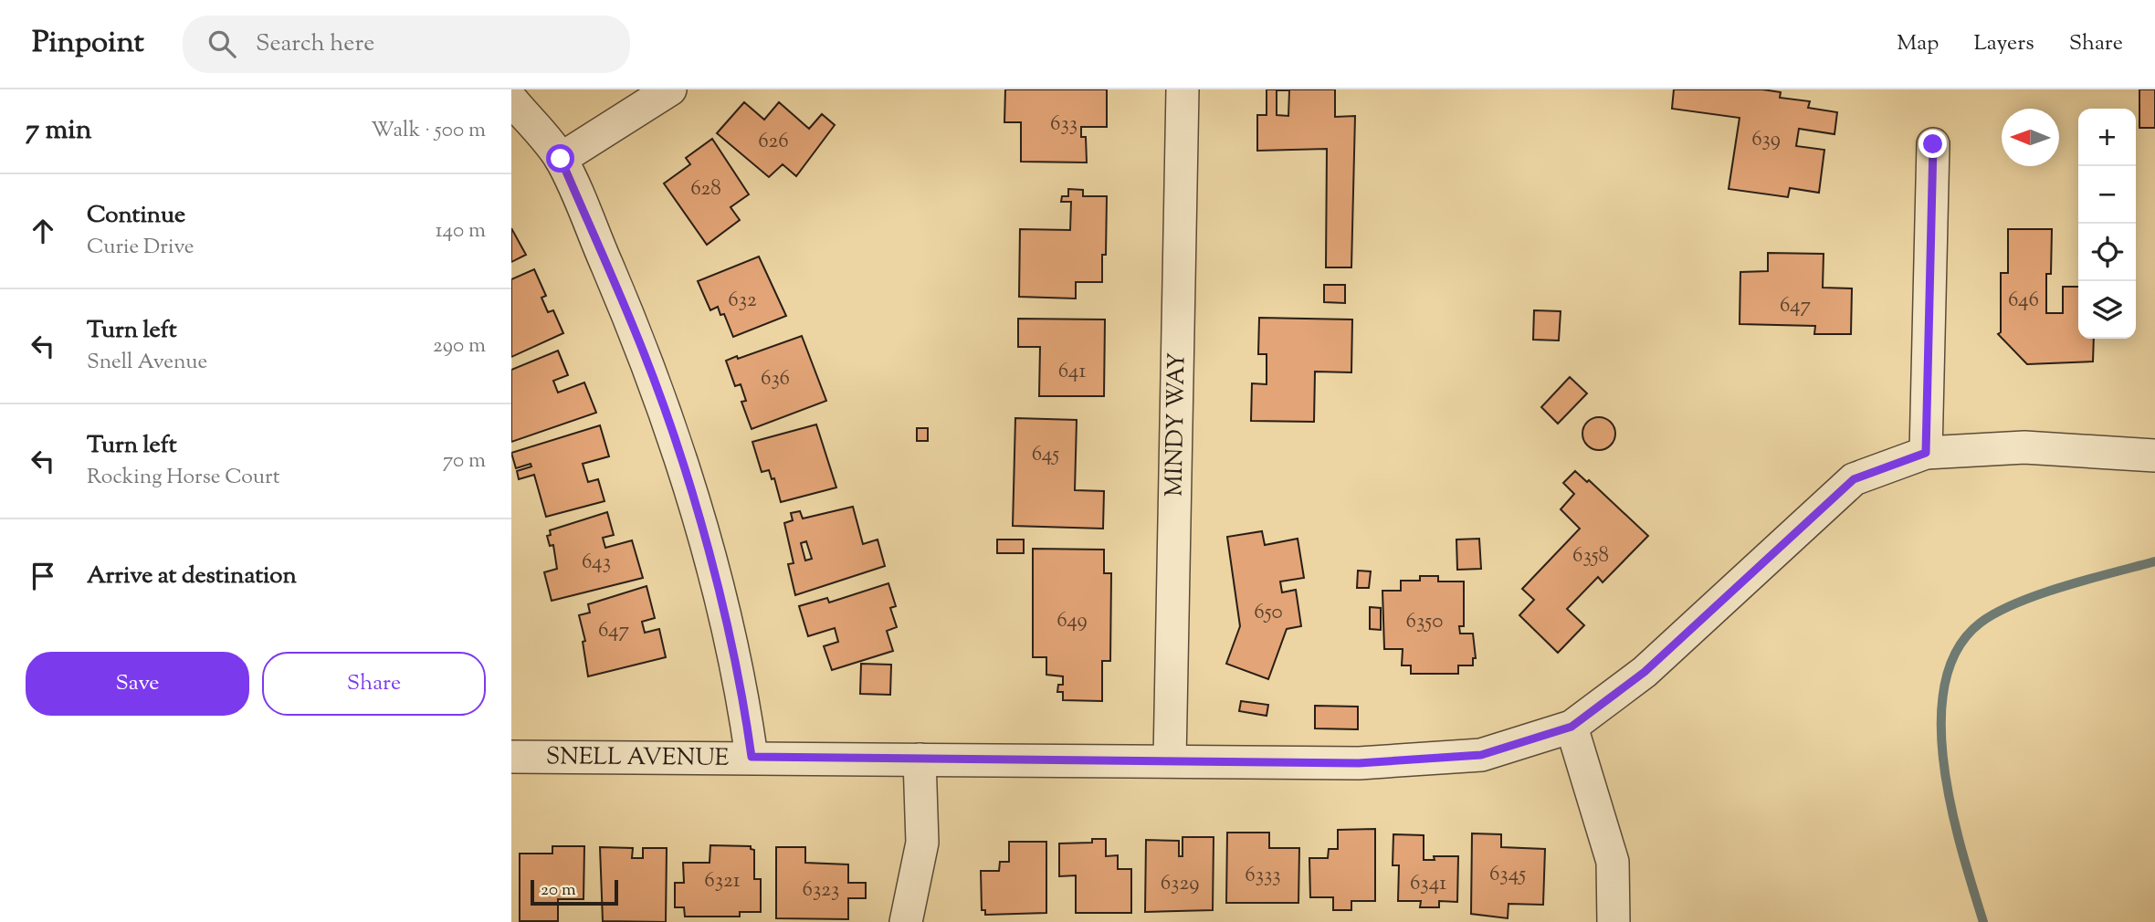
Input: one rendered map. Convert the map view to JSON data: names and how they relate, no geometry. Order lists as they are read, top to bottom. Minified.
{"streets":{"street":["MINDY WAY","SNELL AVENUE"]},"crossings":[["MINDY WAY","SNELL AVENUE"]],"house_numbers":["633","639","626","628","632","646","647","641","636","645","6358","643","650","649","6350","647","6345","6333","6321","6329","6341","6323"],"scale_bar":"20 m","north":"left","page":{"header":"Pinpoint","search":"Search here","nav":["Map","Layers","Share"],"heading":["7 min","Walk · 500 m"],"map_buttons":["+","−"],"list":[["Continue","Curie Drive","140 m"],["Turn left","Snell Avenue","290 m"],["Turn left","Rocking Horse Court","70 m"],"Arrive at destination"],"buttons":["Save","Share"],"scale":"20 m"}}
